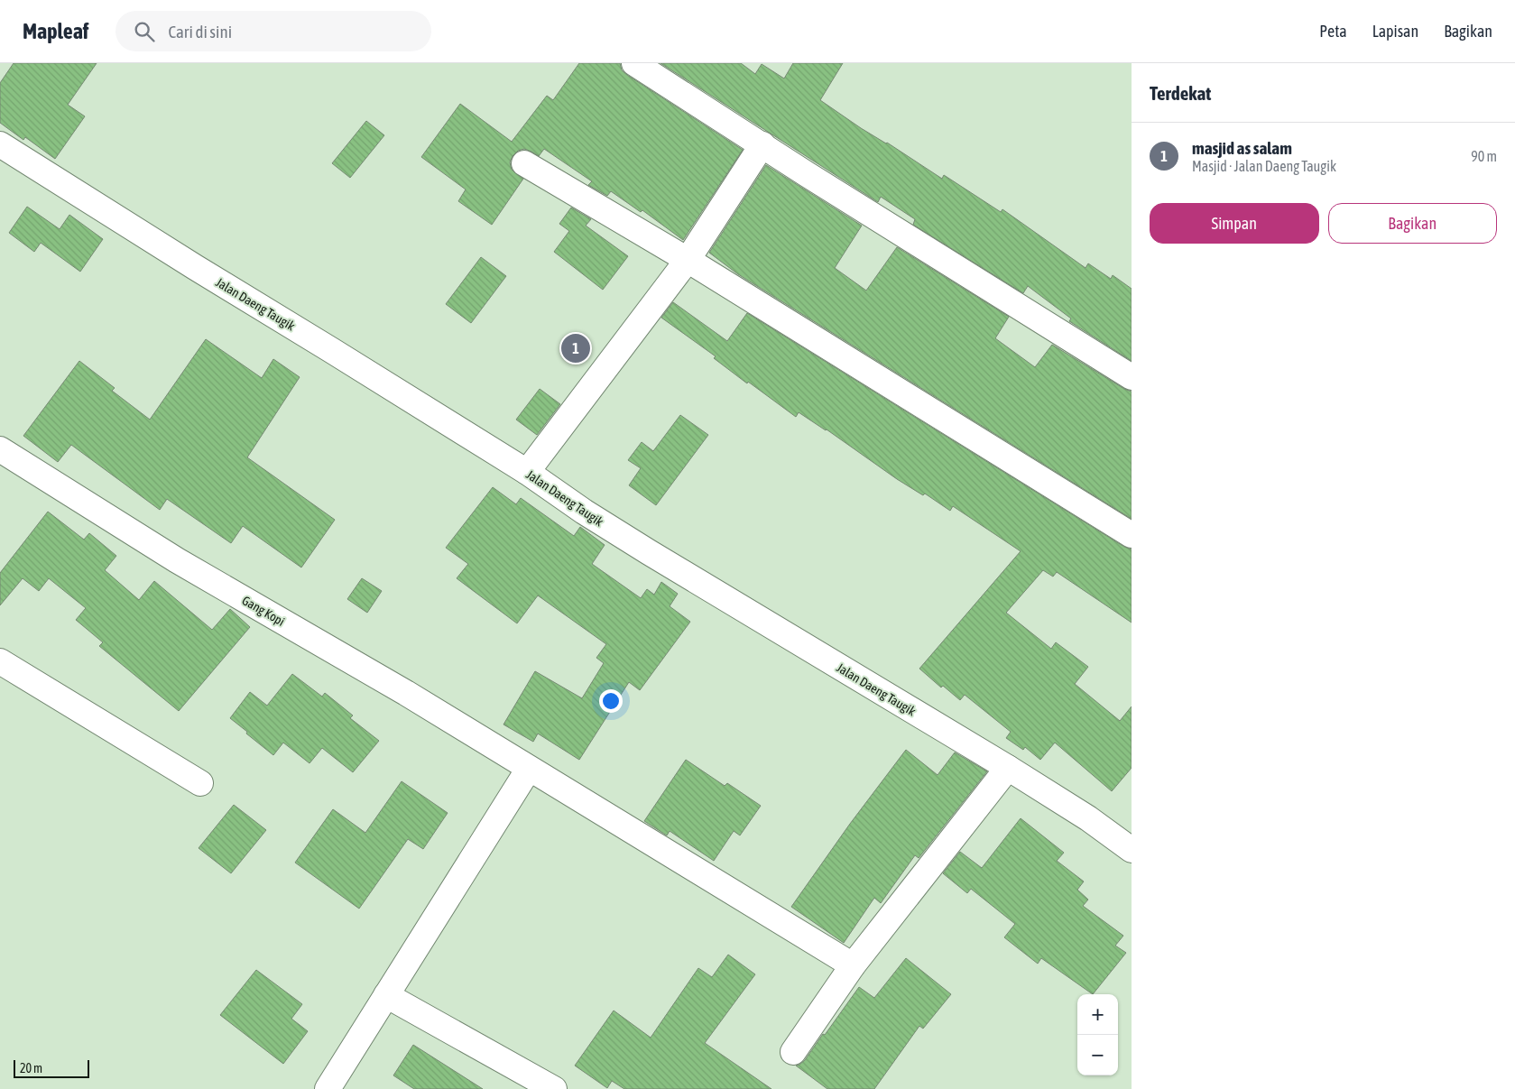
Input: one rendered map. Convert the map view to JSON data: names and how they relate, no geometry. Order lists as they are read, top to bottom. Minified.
{"streets":{"street":["Jalan Daeng Taugik","Gang Kopi"]},"scale_bar":"20 m","page":{"header":"Mapleaf","search":"Cari di sini","nav":["Peta","Lapisan","Bagikan"],"heading":"Terdekat","list":[{"mark":"1","name":"masjid as salam","note":"Masjid · Jalan Daeng Taugik","value":"90 m"}],"buttons":["Simpan","Bagikan"],"pins":"1","map_buttons":["+","−"],"scale":"20 m"}}
